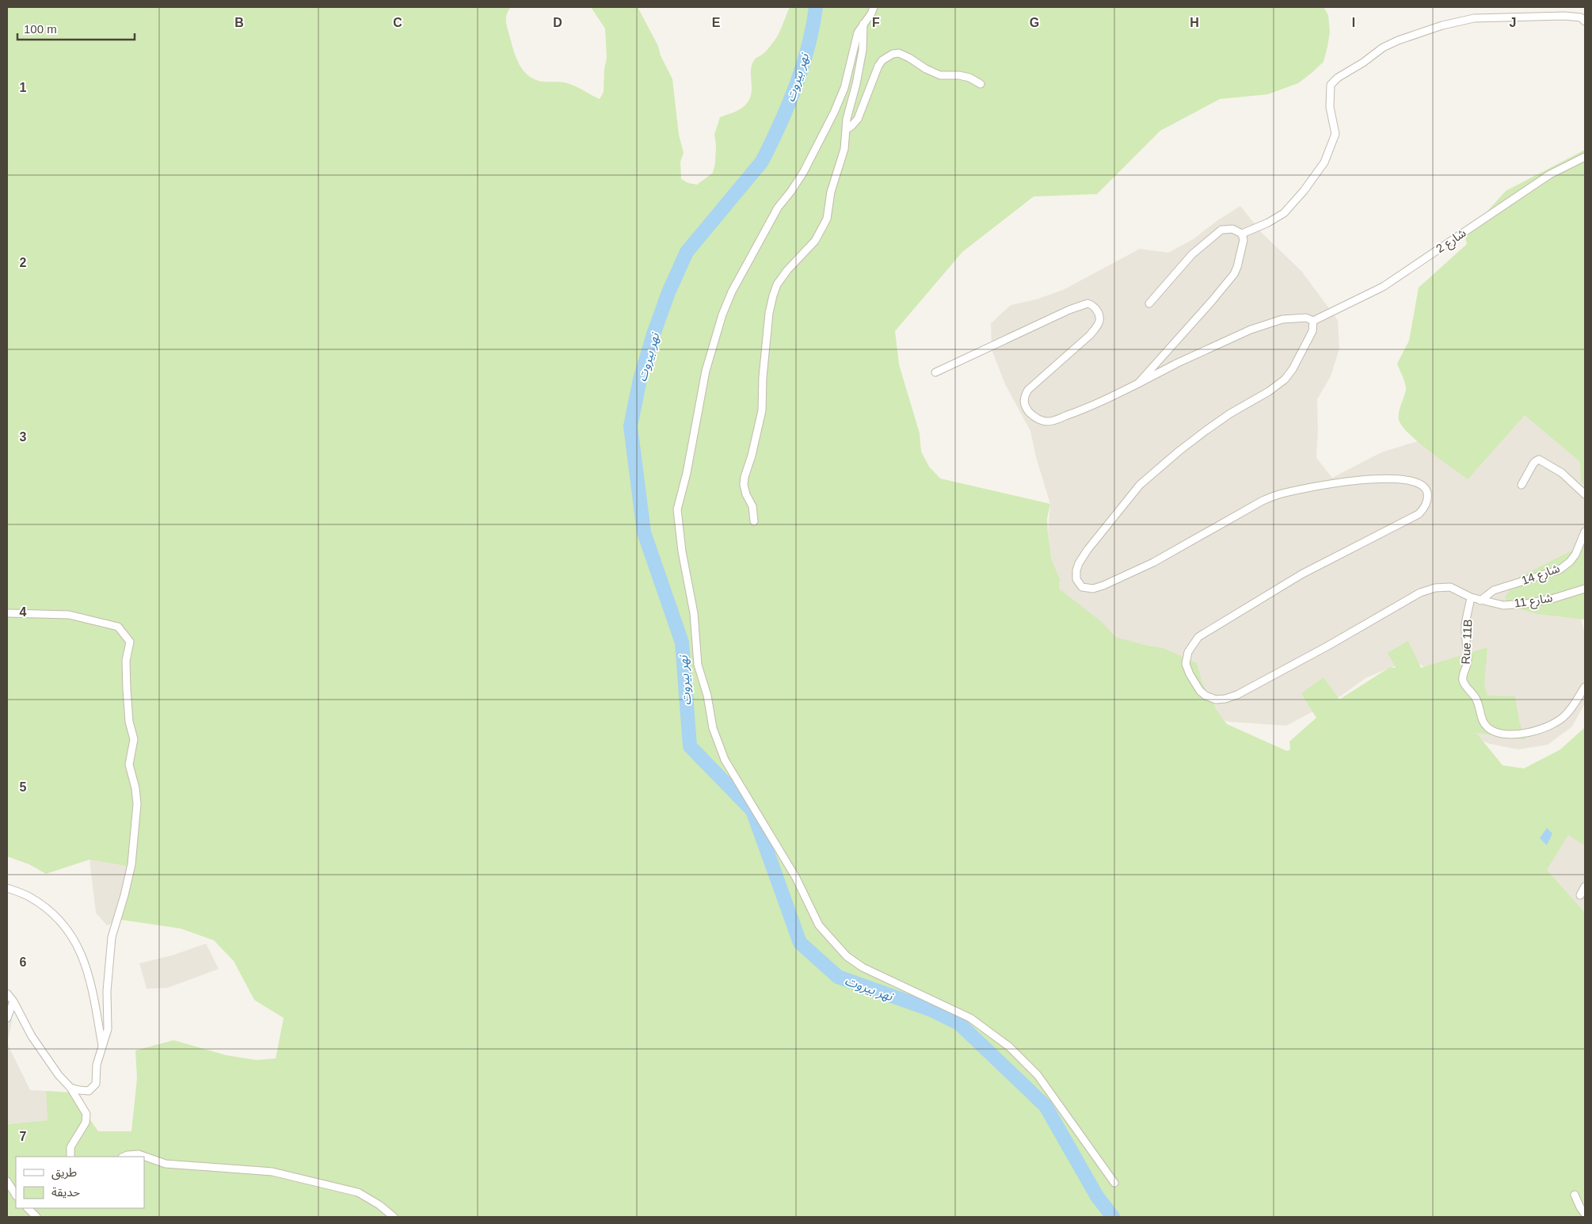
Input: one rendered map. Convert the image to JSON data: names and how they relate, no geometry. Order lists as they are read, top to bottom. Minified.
{"streets":{"street":["شارع 2","شارع 14","شارع 11","Rue 11B"]},"crossings":[["شارع 2","شارع 11"],["شارع 14","شارع 11"],["شارع 11","Rue 11B"]],"water":["نهر بيروت"],"legend":["طريق","حديقة"],"scale_bar":"100 m","grid":{"columns":["B","C","D","E","F","G","H","I","J"],"rows":["1","2","3","4","5","6","7"]}}
